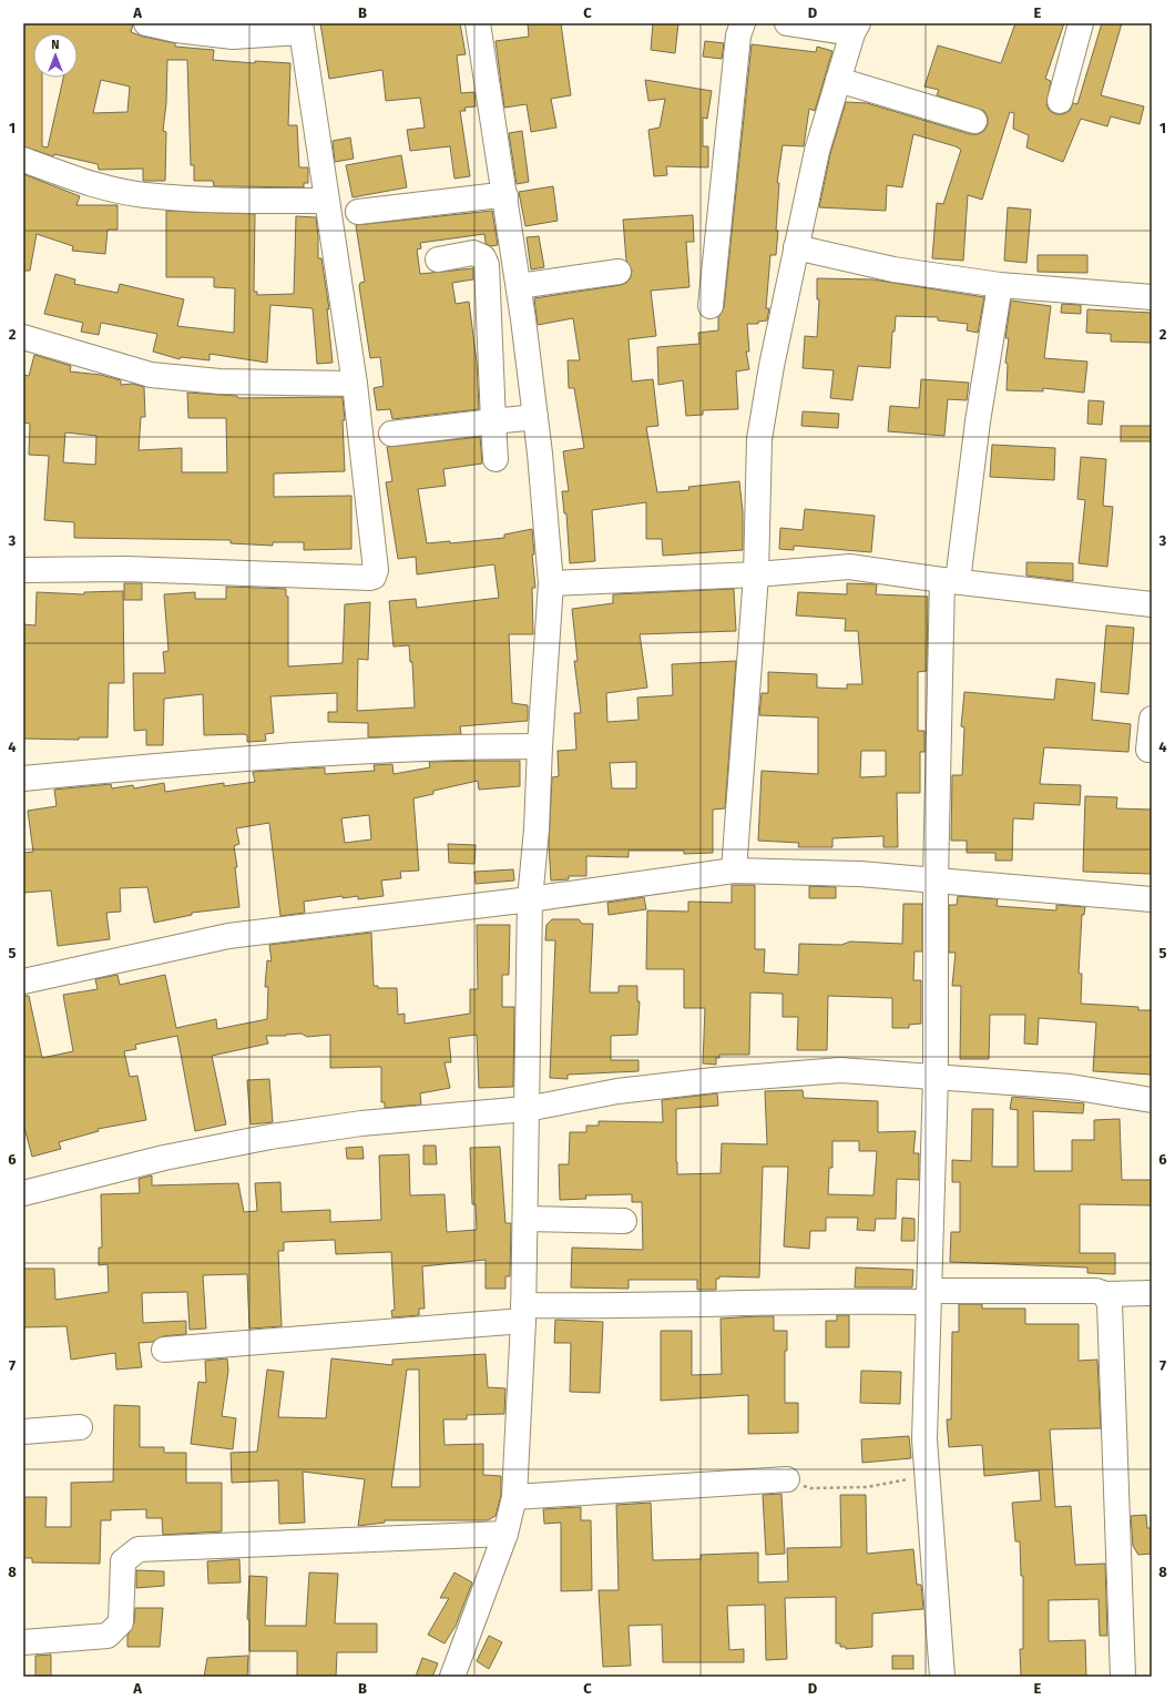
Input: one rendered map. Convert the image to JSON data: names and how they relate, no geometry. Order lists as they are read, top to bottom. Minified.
{"north":"top","grid":{"columns":["A","B","C","D","E"],"rows":["1","2","3","4","5","6","7","8"]}}
